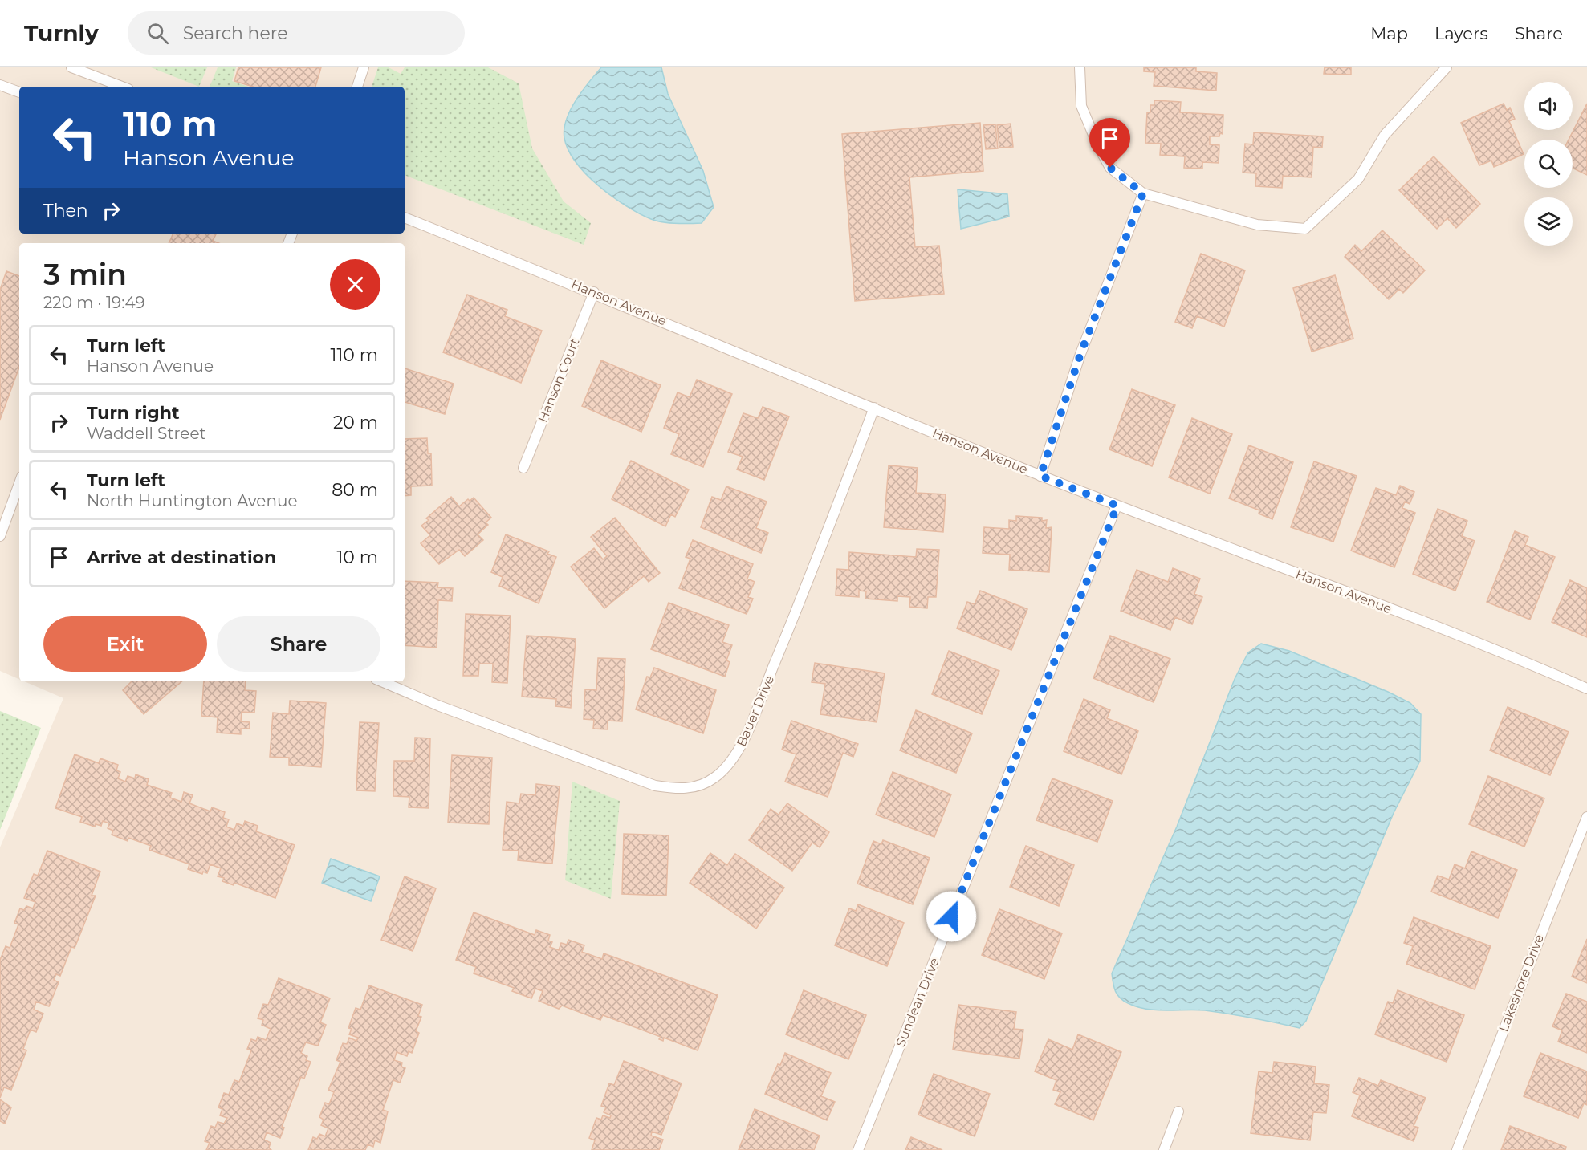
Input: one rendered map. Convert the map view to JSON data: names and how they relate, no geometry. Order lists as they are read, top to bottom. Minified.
{"streets":{"lane":["Hanson Avenue","Hanson Court","Bauer Drive","Lakeshore Drive","Sundean Drive"]},"crossings":[["Hanson Avenue","Hanson Court"],["Hanson Avenue","Bauer Drive"],["Hanson Avenue","Sundean Drive"]],"page":{"header":"Turnly","search":"Search here","nav":["Map","Layers","Share"],"turn":["110 m","Hanson Avenue"],"then":"Then","heading":["3 min","220 m · 19:49"],"list":[{"name":"Turn left","note":"Hanson Avenue","value":"110 m"},{"name":"Turn right","note":"Waddell Street","value":"20 m"},{"name":"Turn left","note":"North Huntington Avenue","value":"80 m"},{"name":"Arrive at destination","value":"10 m"}],"buttons":["Exit","Share"]}}
